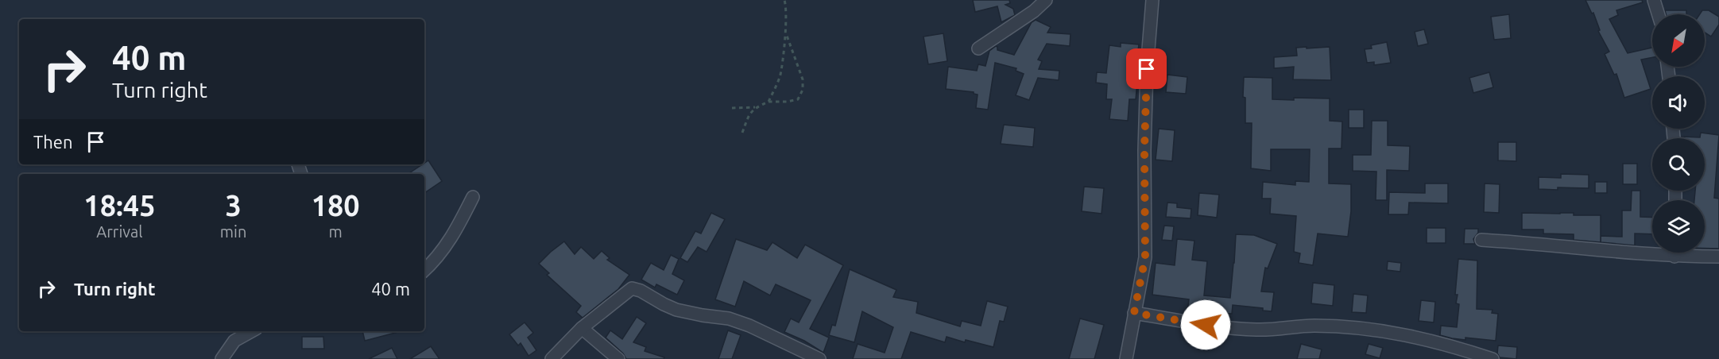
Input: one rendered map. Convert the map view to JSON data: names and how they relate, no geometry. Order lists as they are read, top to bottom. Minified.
{"north":"bottom left","page":{"turn":["40 m","Turn right"],"then":"Then","eta":["18:45","Arrival","3","min","180","m"],"list":[{"name":"Turn right","value":"40 m"}]}}
